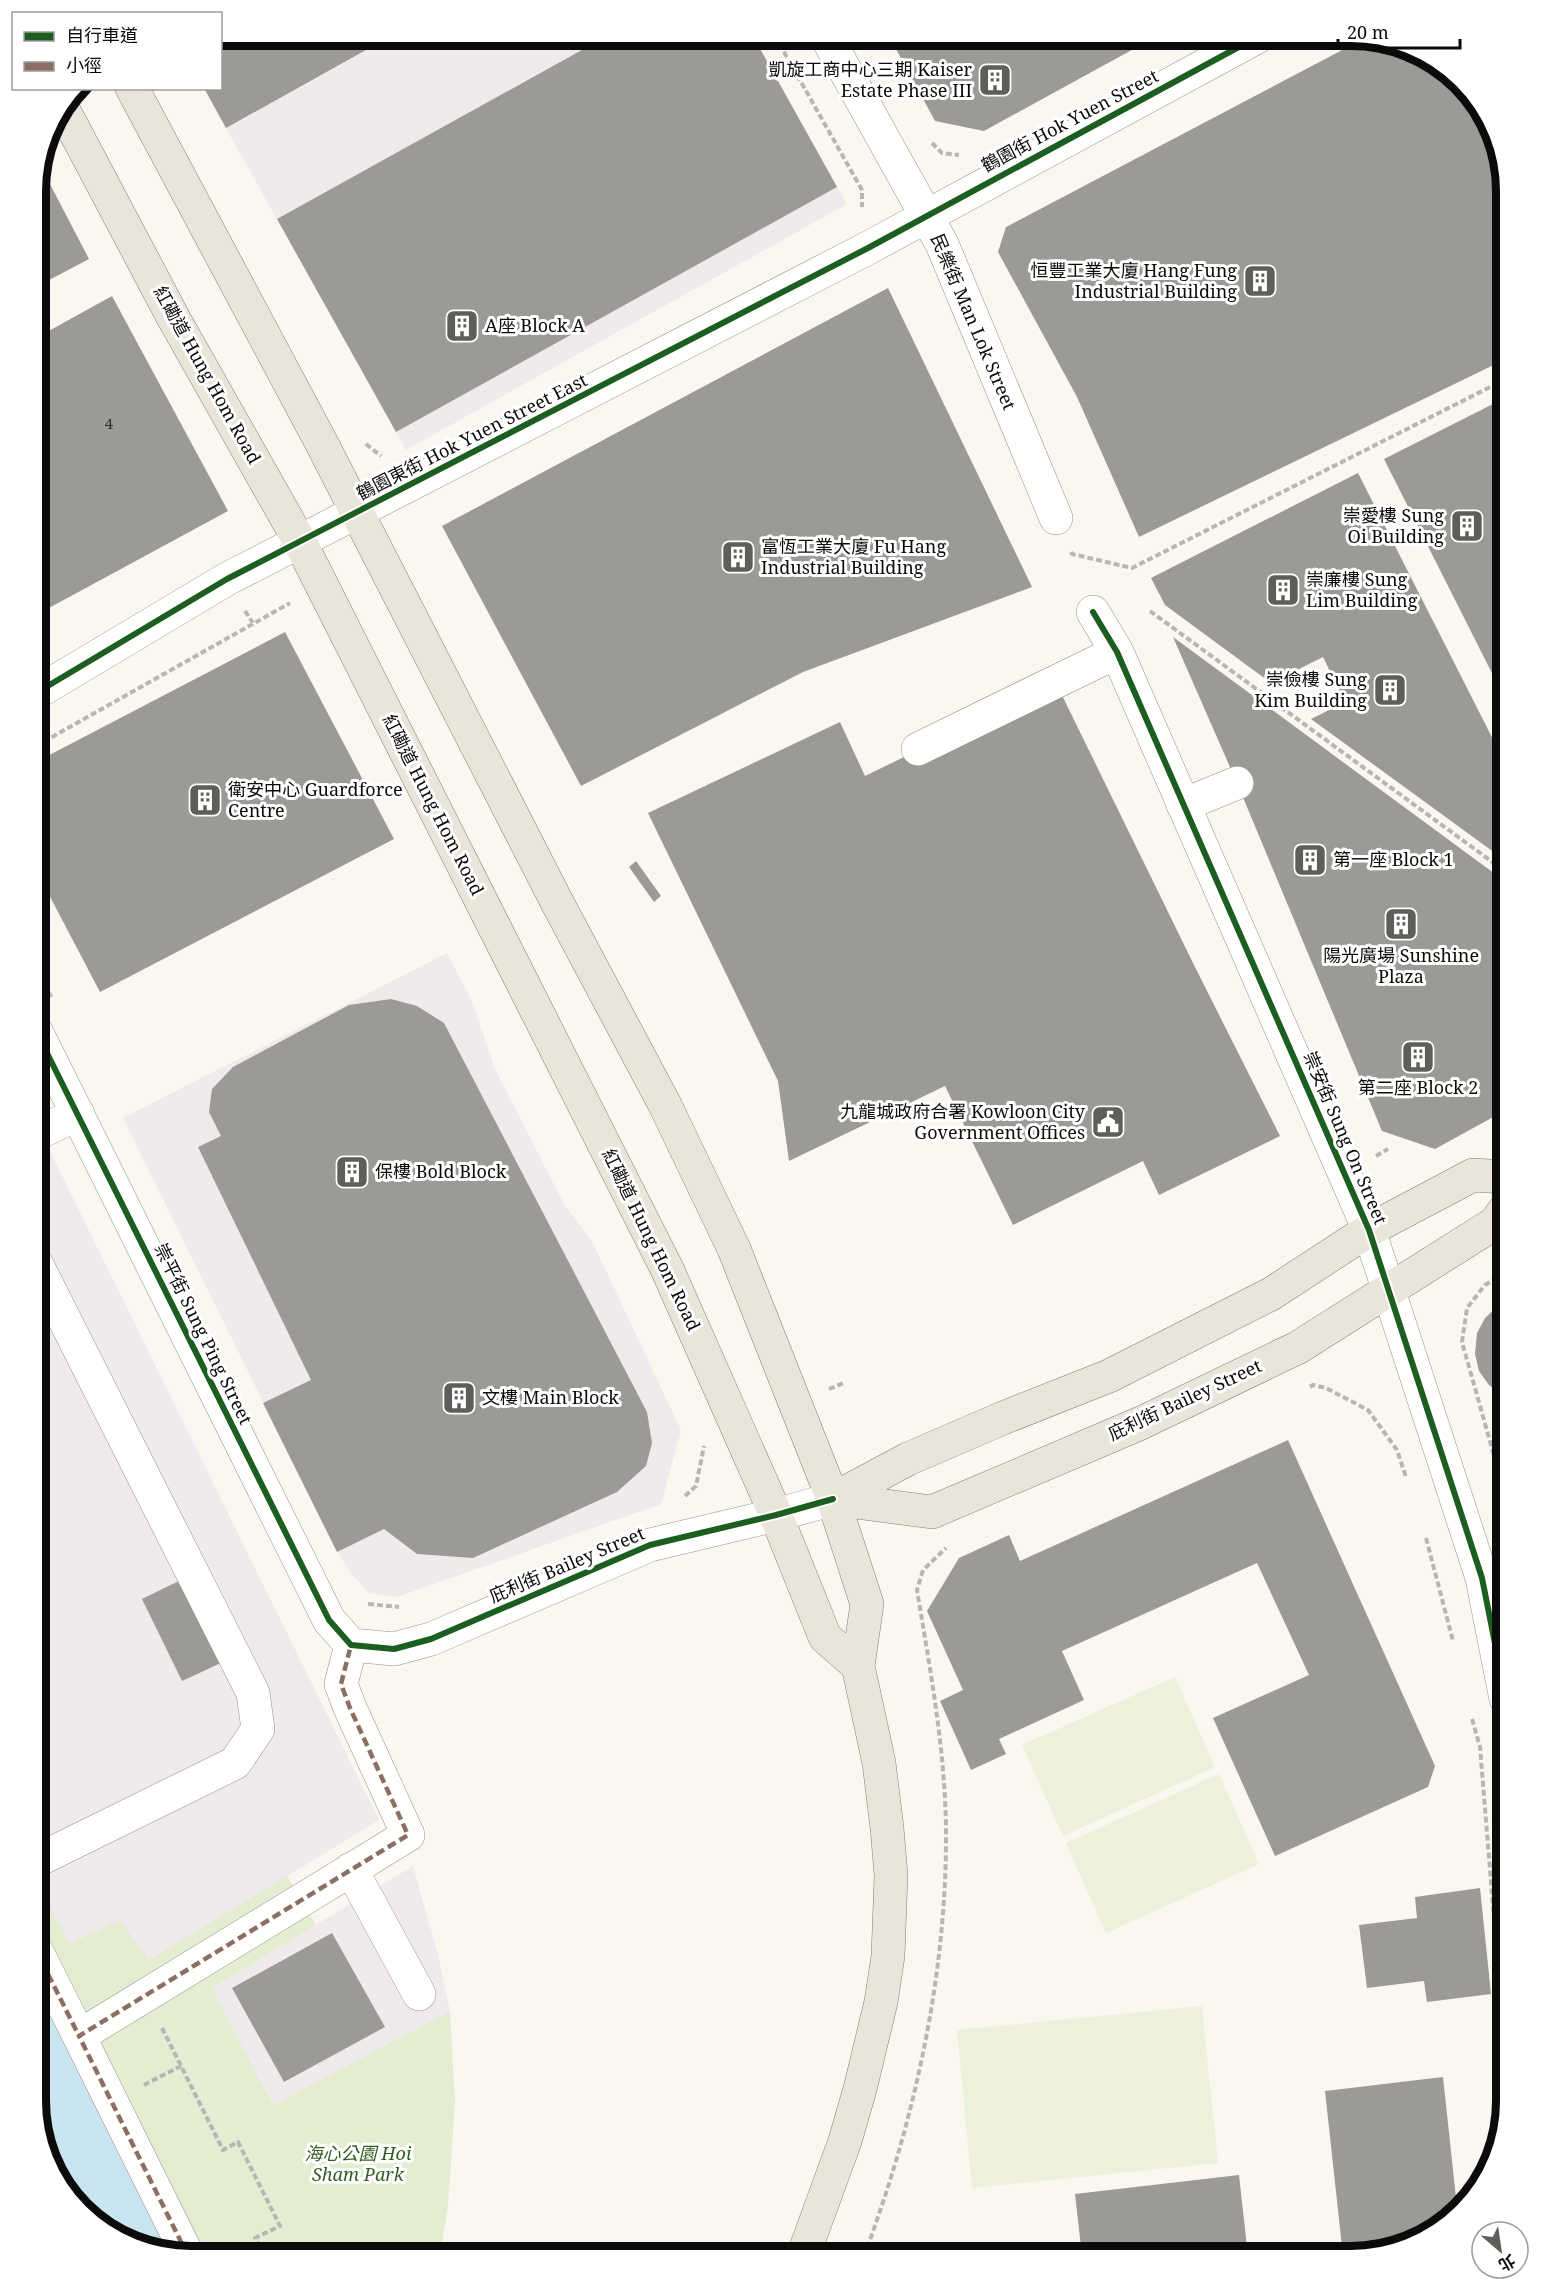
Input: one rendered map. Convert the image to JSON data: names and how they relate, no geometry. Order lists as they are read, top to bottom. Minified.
{"streets":{"main road":["紅磡道 Hung Hom Road","庇利街 Bailey Street"],"street":["鶴園街 Hok Yuen Street","民樂街 Man Lok Street","鶴園東街 Hok Yuen Street East","崇安街 Sung On Street","崇平街 Sung Ping Street"]},"crossings":[["鶴園街 Hok Yuen Street","民樂街 Man Lok Street"],["鶴園街 Hok Yuen Street","鶴園東街 Hok Yuen Street East"],["民樂街 Man Lok Street","鶴園東街 Hok Yuen Street East"],["紅磡道 Hung Hom Road","鶴園東街 Hok Yuen Street East"],["紅磡道 Hung Hom Road","庇利街 Bailey Street"],["崇安街 Sung On Street","庇利街 Bailey Street"],["崇平街 Sung Ping Street","庇利街 Bailey Street"]],"parks":["海心公園 Hoi Sham Park"],"places":{"building":["凱旋工商中心三期 Kaiser Estate Phase III","恒豐工業大廈 Hang Fung Industrial Building","A座 Block A","崇愛樓 Sung Oi Building","富恆工業大廈 Fu Hang Industrial Building","崇廉樓 Sung Lim Building","崇儉樓 Sung Kim Building","衛安中心 Guardforce Centre","第一座 Block 1","陽光廣場 Sunshine Plaza","第二座 Block 2","保樓 Bold Block","文樓 Main Block"],"public building":["九龍城政府合署 Kowloon City Government Offices"]},"house_numbers":["4"],"legend":["自行車道","小徑"],"scale_bar":"20 m","north":"bottom right"}
